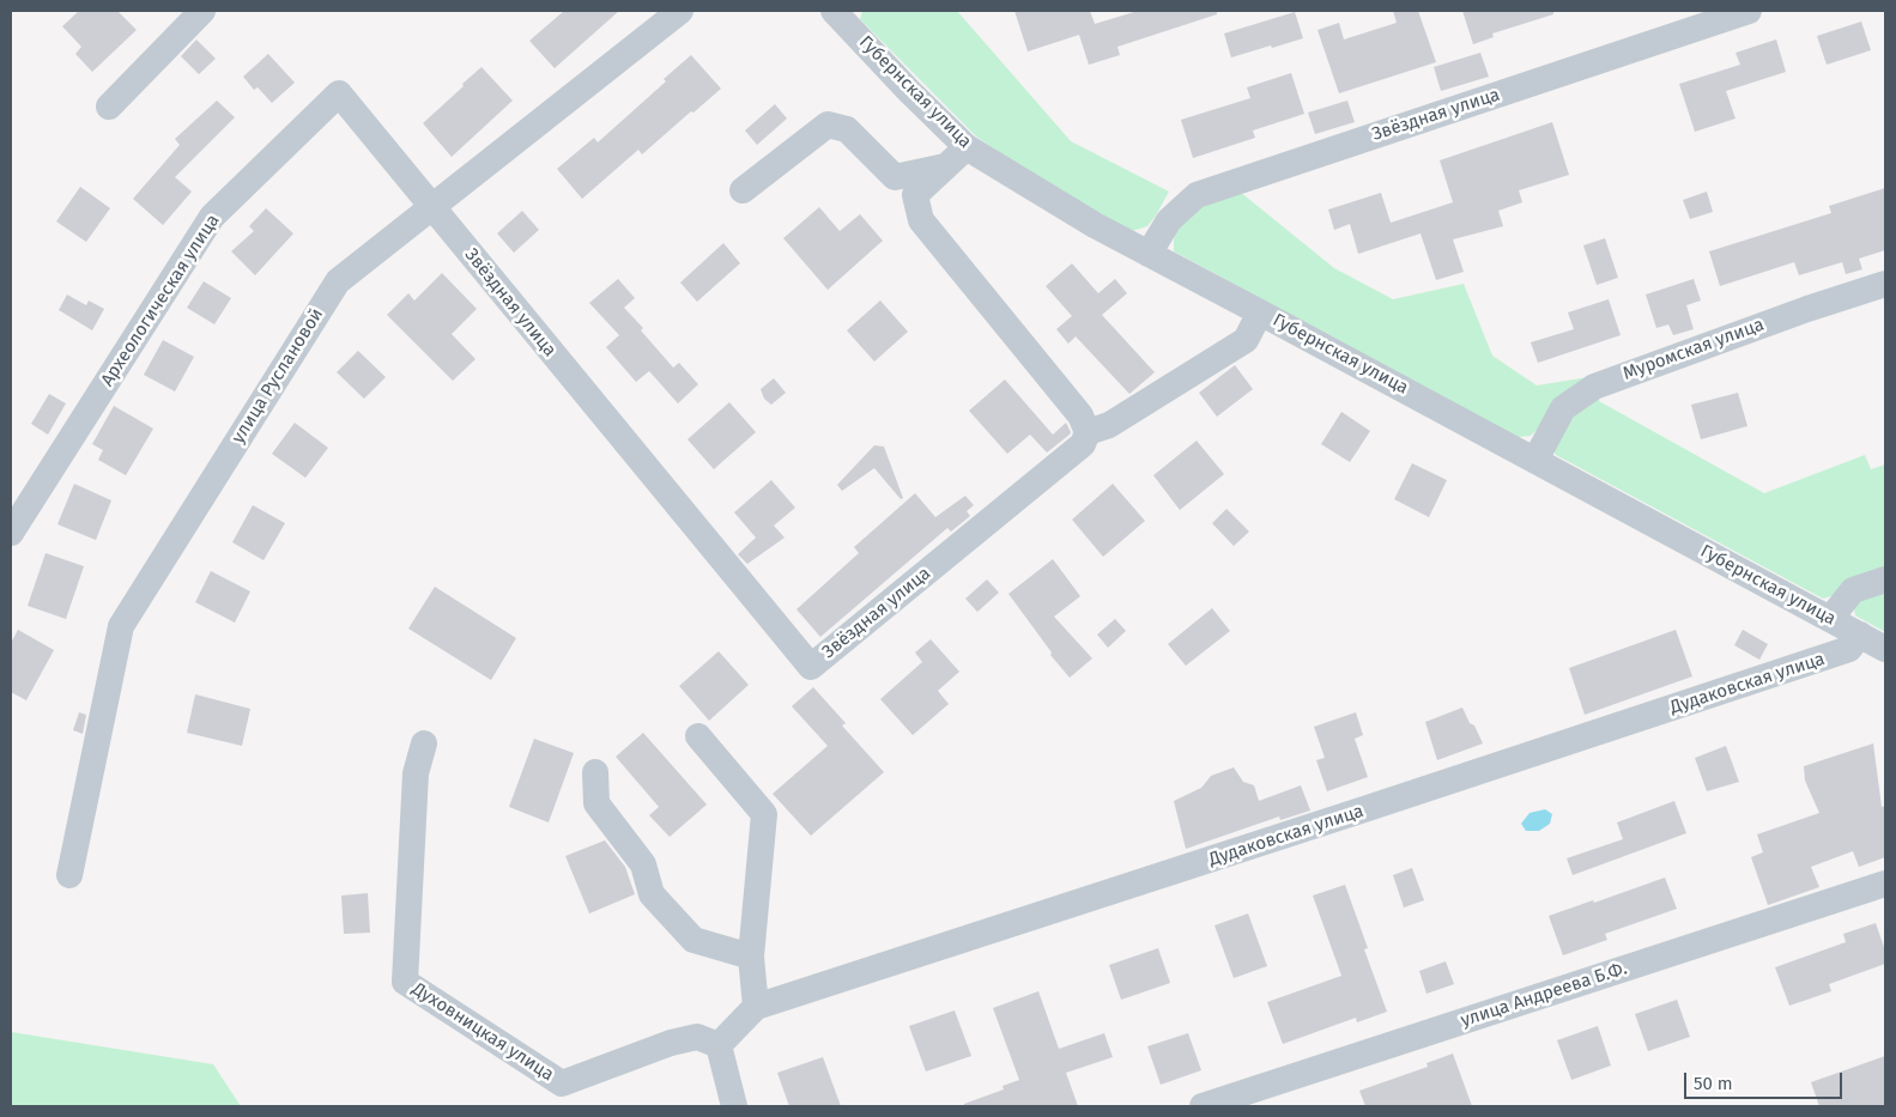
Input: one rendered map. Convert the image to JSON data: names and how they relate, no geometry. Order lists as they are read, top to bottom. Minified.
{"streets":{"street":["Губернская улица","Звёздная улица","Археологическая улица","Муромская улица","улица Руслановой","Дудаковская улица","улица Андреева Б.Ф.","Духовницкая улица"]},"crossings":[["Губернская улица","Звёздная улица"],["Губернская улица","Муромская улица"],["Губернская улица","Дудаковская улица"],["Звёздная улица","Археологическая улица"],["Звёздная улица","улица Руслановой"],["Археологическая улица","улица Руслановой"],["Дудаковская улица","Духовницкая улица"]],"scale_bar":"50 m"}
